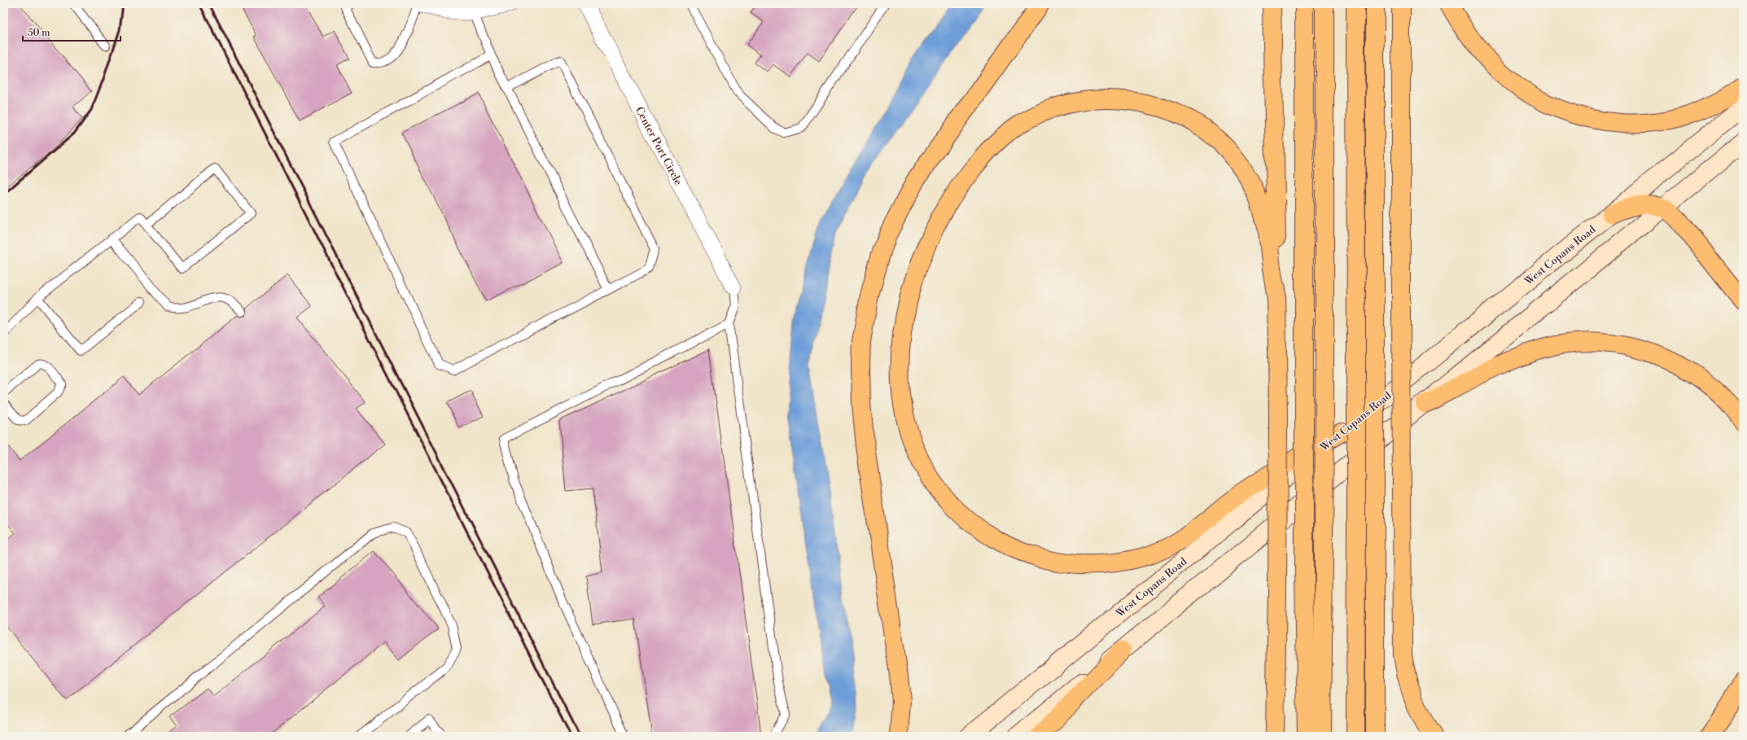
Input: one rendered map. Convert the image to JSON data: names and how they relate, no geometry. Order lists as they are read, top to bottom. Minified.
{"streets":{"main road":["West Copans Road"],"street":["Center Port Circle"]},"scale_bar":"50 m"}
